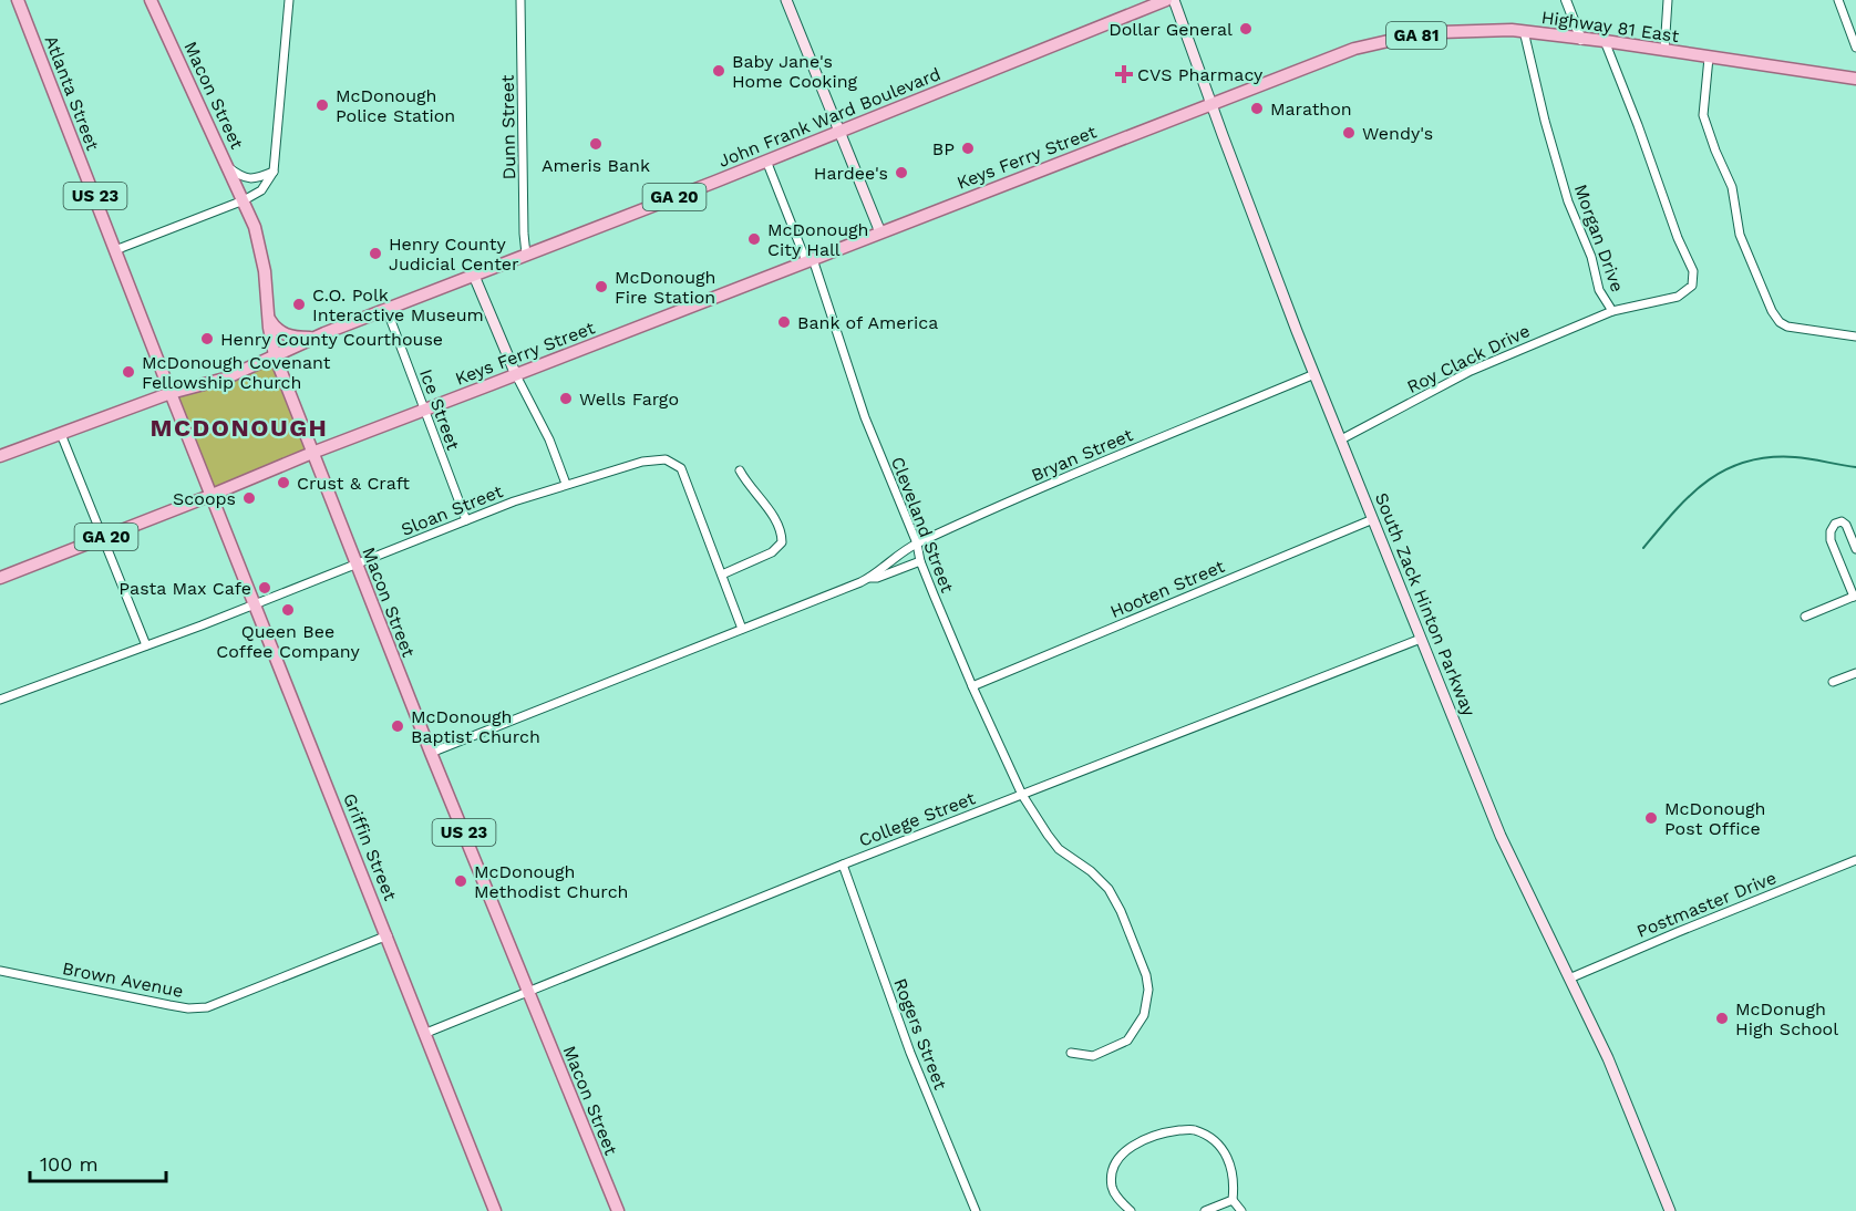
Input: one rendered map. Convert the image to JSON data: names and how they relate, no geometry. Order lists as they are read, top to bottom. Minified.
{"streets":{"main road":["Highway 81 East","GA 81","Atlanta Street","Macon Street","John Frank Ward Boulevard","Keys Ferry Street","US 23","GA 20","South Zack Hinton Parkway","Griffin Street"],"street":["Dunn Street","Morgan Drive","Roy Clack Drive","Ice Street","Bryan Street","Sloan Street","Cleveland Street","Hooten Street","College Street","Postmaster Drive","Brown Avenue","Rogers Street"]},"crossings":[["Highway 81 East","Keys Ferry Street"],["Highway 81 East","Morgan Drive"],["Highway 81 East","South Zack Hinton Parkway"],["Atlanta Street","John Frank Ward Boulevard"],["Atlanta Street","Keys Ferry Street"],["Atlanta Street","GA 20"],["Atlanta Street","Griffin Street"],["Macon Street","John Frank Ward Boulevard"],["Macon Street","Keys Ferry Street"],["Macon Street","Bryan Street"],["Macon Street","Sloan Street"],["Macon Street","College Street"],["John Frank Ward Boulevard","Dunn Street"],["John Frank Ward Boulevard","GA 20"],["John Frank Ward Boulevard","Ice Street"],["John Frank Ward Boulevard","Cleveland Street"],["Keys Ferry Street","Ice Street"],["Keys Ferry Street","Cleveland Street"],["Keys Ferry Street","South Zack Hinton Parkway"],["Keys Ferry Street","Griffin Street"],["Morgan Drive","Roy Clack Drive"],["Roy Clack Drive","South Zack Hinton Parkway"],["Ice Street","Sloan Street"],["Bryan Street","Sloan Street"],["Bryan Street","Cleveland Street"],["Bryan Street","South Zack Hinton Parkway"],["Sloan Street","Griffin Street"],["Cleveland Street","Hooten Street"],["Cleveland Street","College Street"],["Hooten Street","South Zack Hinton Parkway"],["South Zack Hinton Parkway","College Street"],["South Zack Hinton Parkway","Postmaster Drive"],["College Street","Griffin Street"],["College Street","Rogers Street"],["Griffin Street","Brown Avenue"]],"districts":["MCDONOUGH"],"places":{"other":["Dollar General","Baby Jane's Home Cooking","McDonough Police Station","Marathon","Wendy's","Ameris Bank","BP","Hardee's","McDonough City Hall","Henry County Judicial Center","McDonough Fire Station","C.O. Polk Interactive Museum","Bank of America","Henry County Courthouse","McDonough Covenant Fellowship Church","Wells Fargo","Crust & Craft","Scoops","Pasta Max Cafe","Queen Bee Coffee Company","McDonough Baptist Church","McDonough Post Office","McDonough Methodist Church","McDonugh High School"],"health":["CVS Pharmacy"]},"scale_bar":"100 m"}
